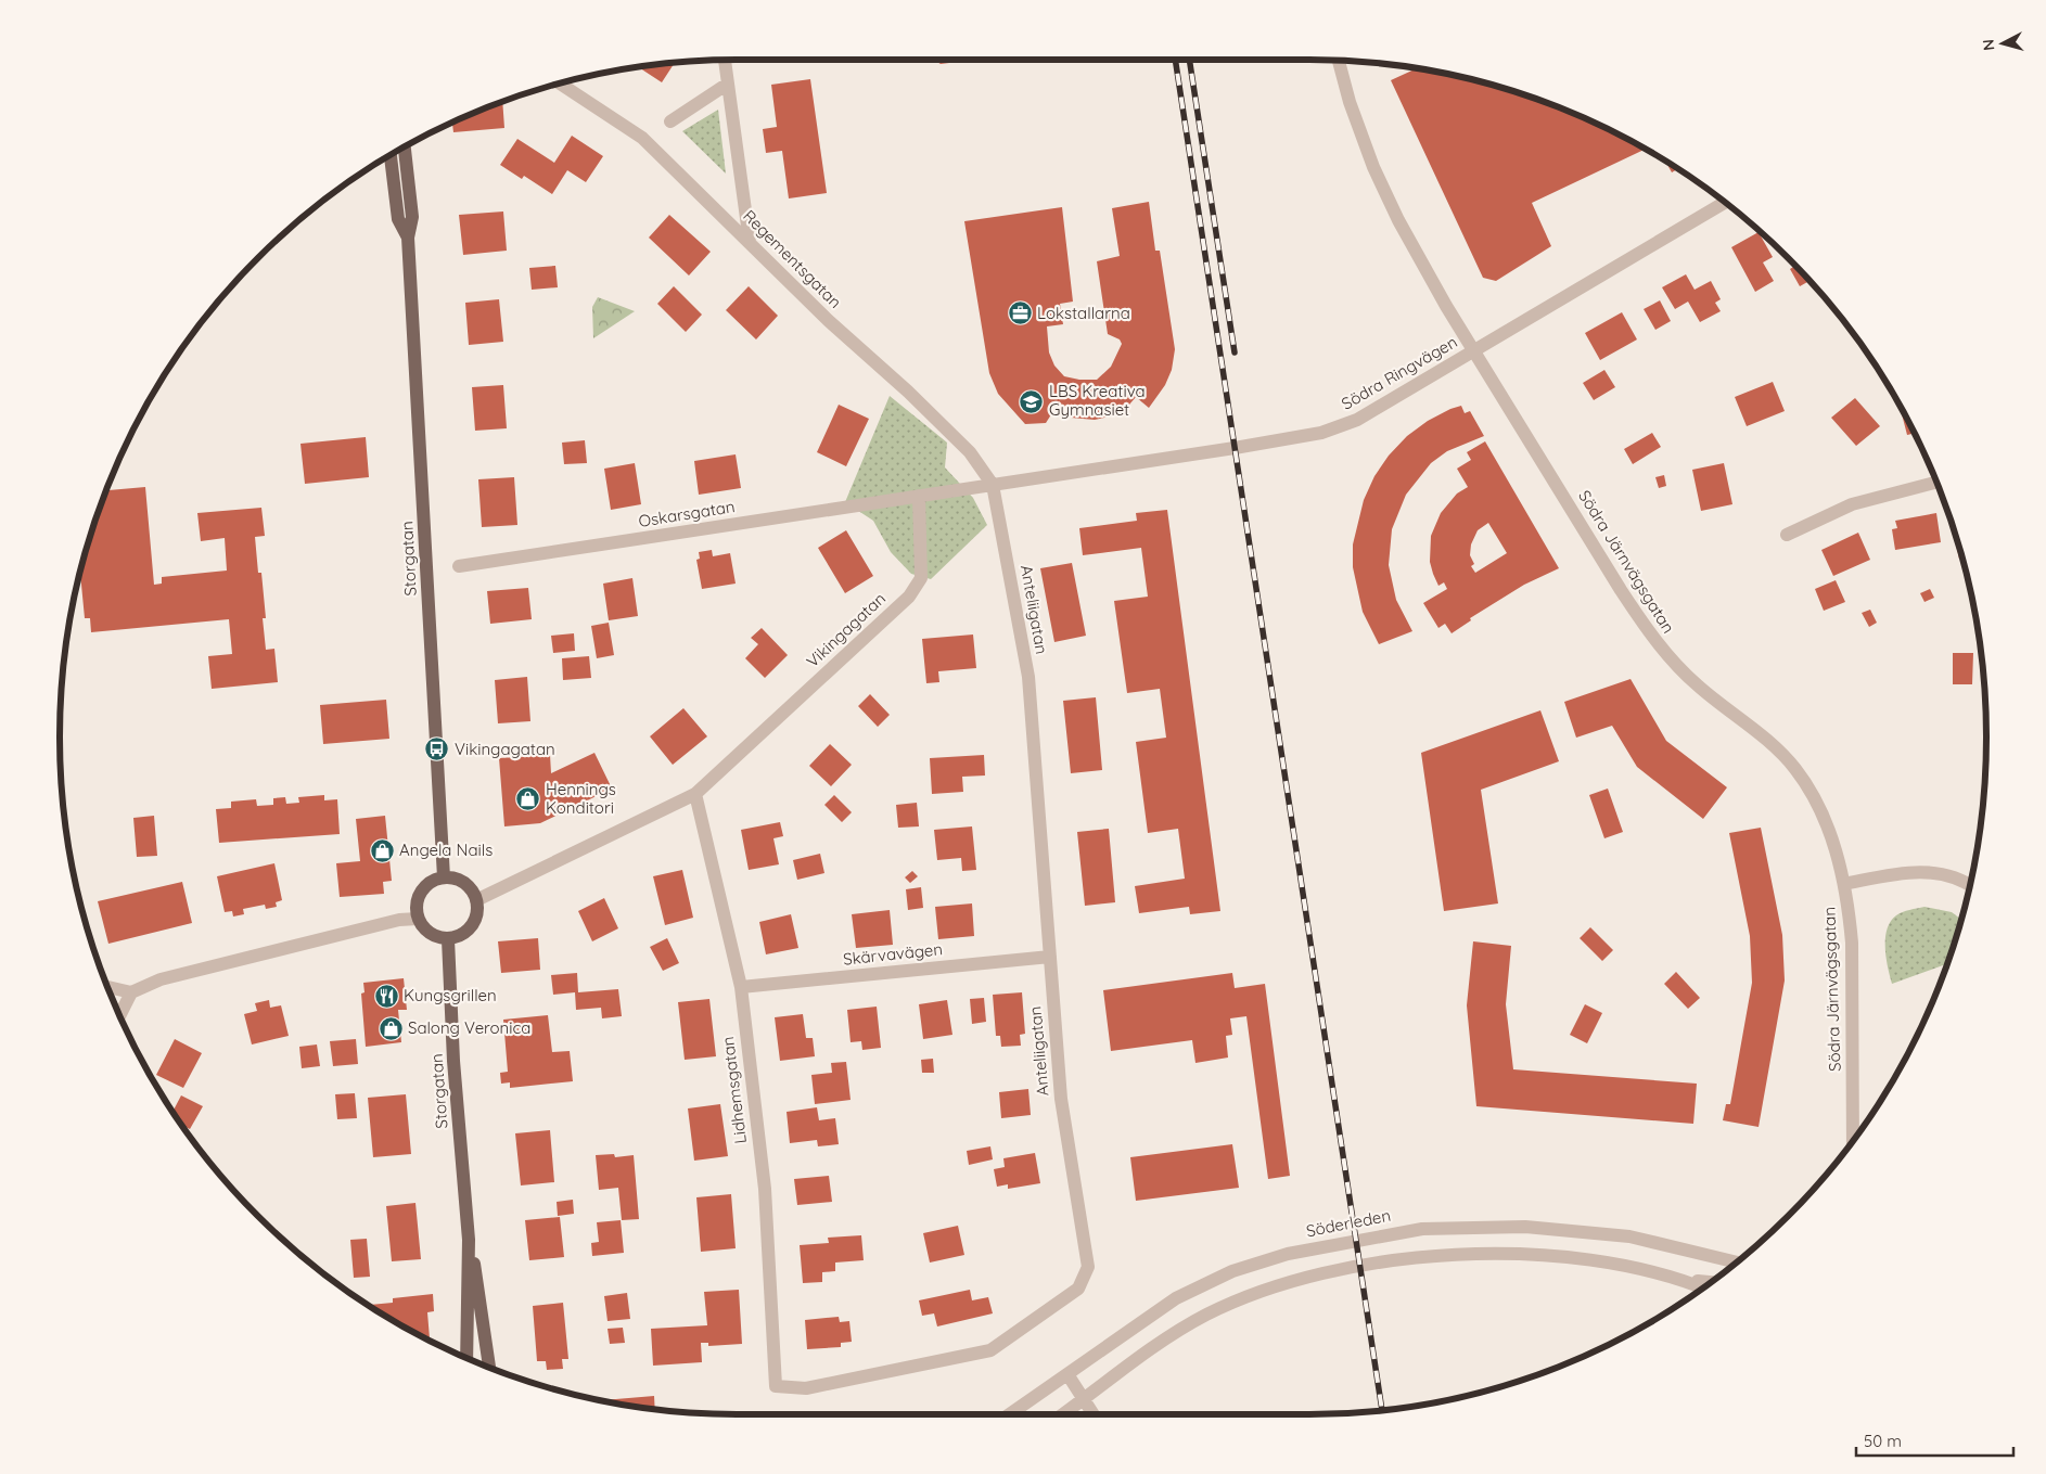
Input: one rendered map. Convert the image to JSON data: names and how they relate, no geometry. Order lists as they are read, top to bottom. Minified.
{"streets":{"main road":["Storgatan"],"street":["Regementsgatan","Södra Ringvägen","Oskarsgatan","Södra Järnvägsgatan","Anteliigatan","Vikingagatan","Skärvavägen","Lidhemsgatan","Söderleden"]},"crossings":[["Regementsgatan","Södra Ringvägen"],["Regementsgatan","Anteliigatan"],["Södra Ringvägen","Oskarsgatan"],["Södra Ringvägen","Södra Järnvägsgatan"],["Södra Ringvägen","Anteliigatan"],["Södra Ringvägen","Vikingagatan"],["Oskarsgatan","Vikingagatan"],["Storgatan","Vikingagatan"],["Anteliigatan","Skärvavägen"],["Anteliigatan","Lidhemsgatan"],["Vikingagatan","Lidhemsgatan"],["Skärvavägen","Lidhemsgatan"]],"places":{"office":["Lokstallarna"],"school or university":["LBS Kreativa Gymnasiet"],"bus stop":["Vikingagatan"],"shop":["Hennings Konditori","Angela Nails","Salong Veronica"],"restaurant":["Kungsgrillen"]},"scale_bar":"50 m","north":"left"}
